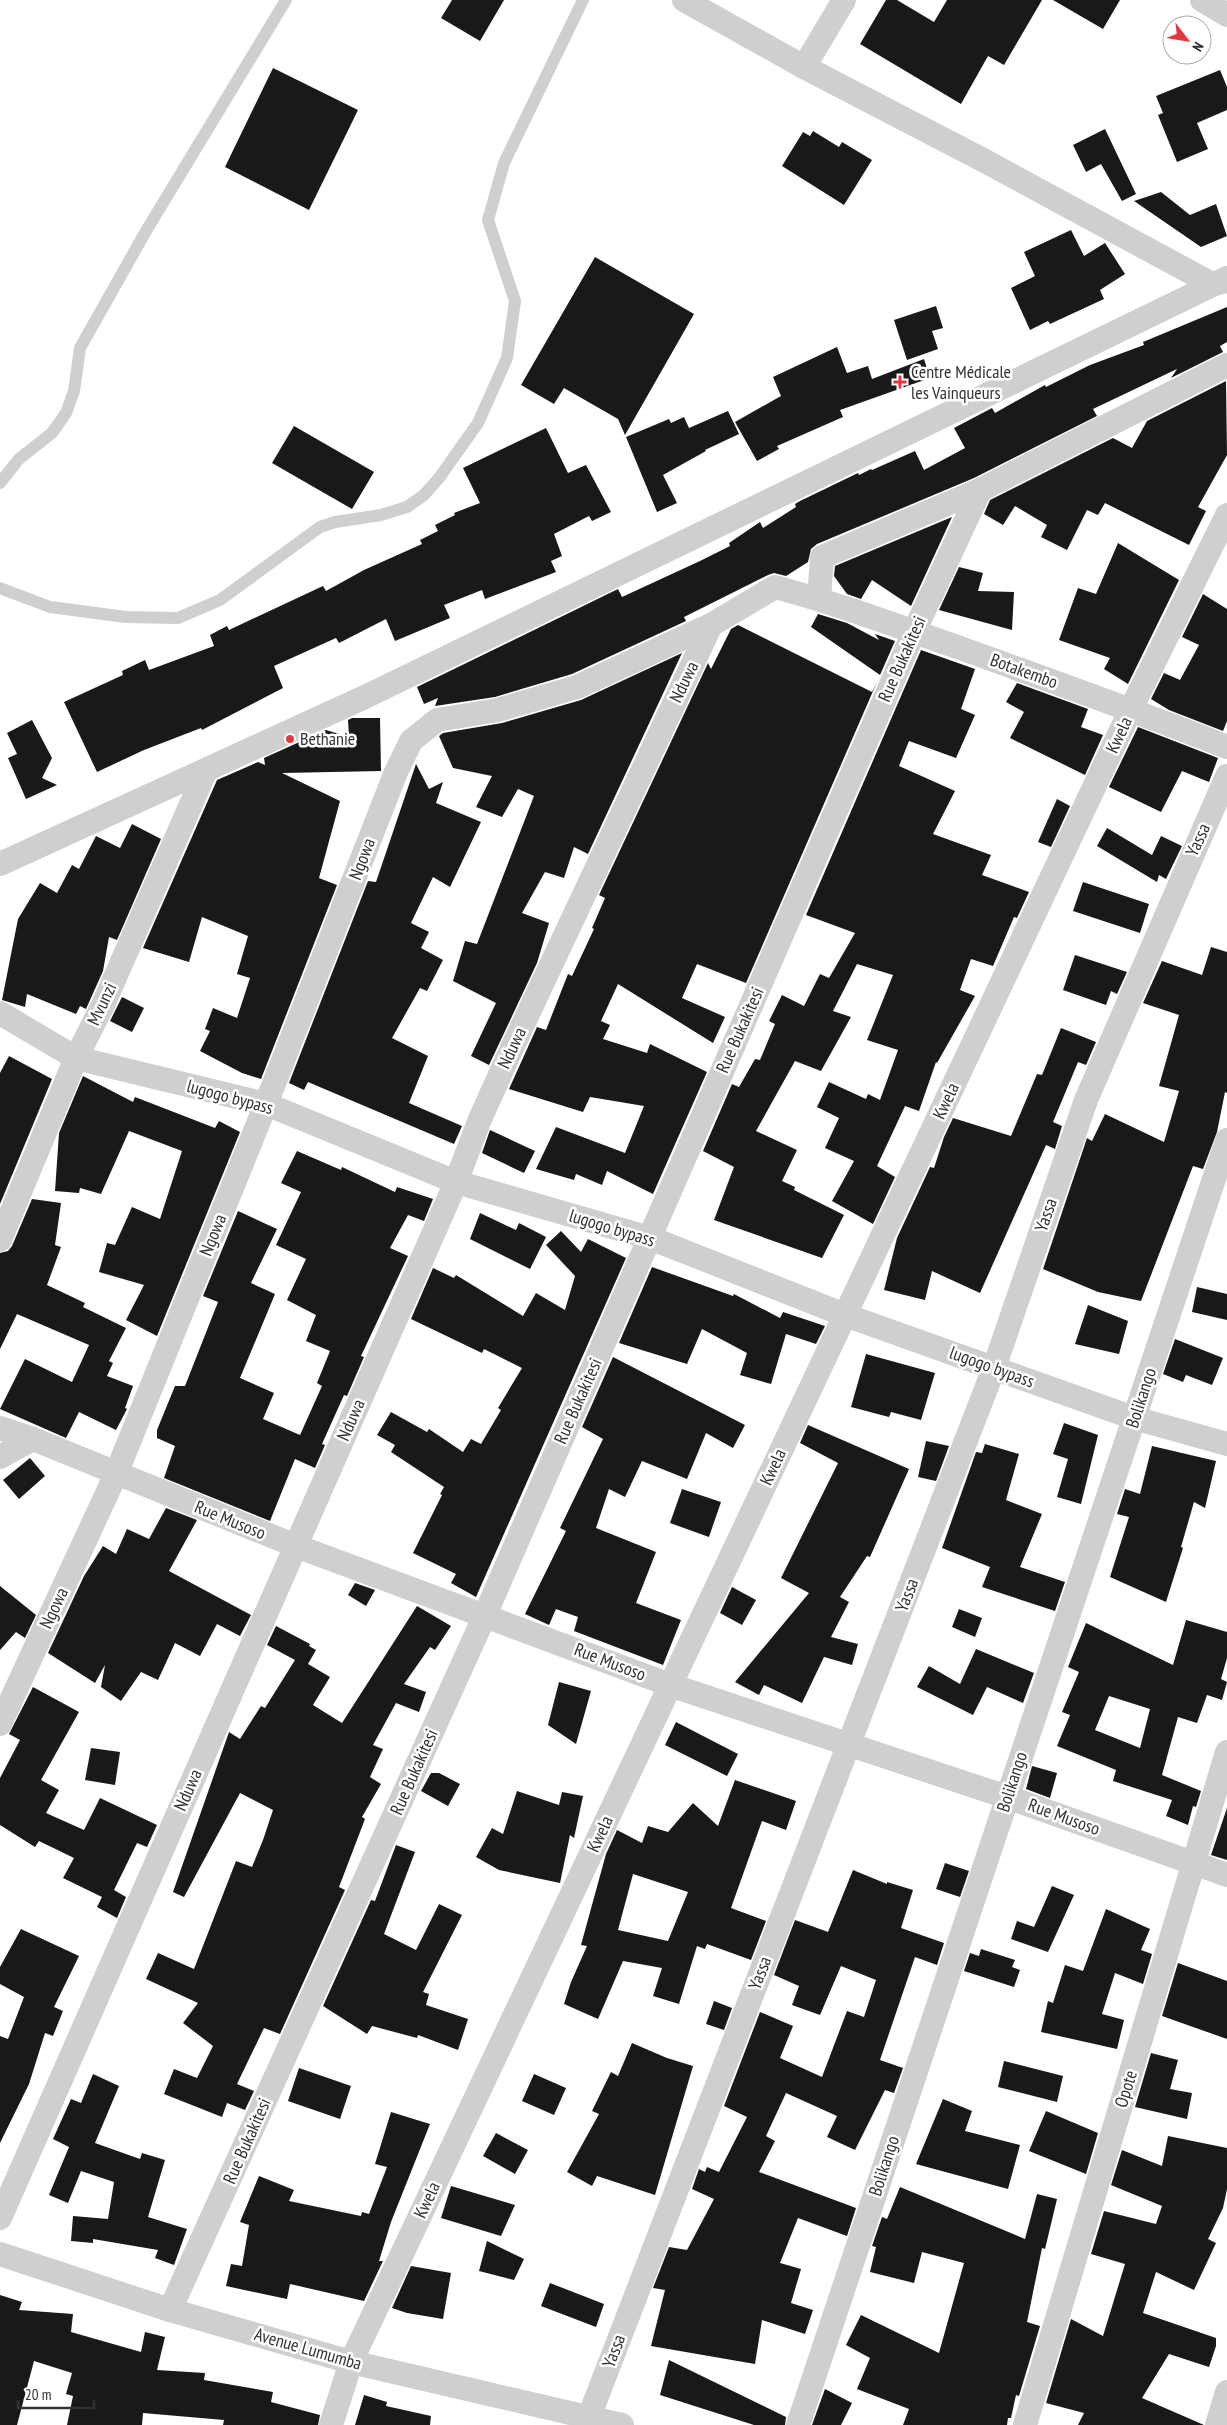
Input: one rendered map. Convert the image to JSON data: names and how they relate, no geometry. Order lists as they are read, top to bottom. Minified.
{"streets":{"street":["Rue Bukakitesi","Botakembo","Nduwa","Kwela","Yassa","Ngowa","Mvunzi","lugogo bypass","Bolikango","Rue Musoso","Opote","Avenue Lumumba"]},"crossings":[["Rue Bukakitesi","Botakembo"],["Rue Bukakitesi","lugogo bypass"],["Rue Bukakitesi","Rue Musoso"],["Rue Bukakitesi","Avenue Lumumba"],["Botakembo","Nduwa"],["Botakembo","Kwela"],["Botakembo","Ngowa"],["Nduwa","lugogo bypass"],["Nduwa","Rue Musoso"],["Kwela","lugogo bypass"],["Kwela","Rue Musoso"],["Kwela","Avenue Lumumba"],["Yassa","lugogo bypass"],["Yassa","Rue Musoso"],["Yassa","Avenue Lumumba"],["Ngowa","lugogo bypass"],["Ngowa","Rue Musoso"],["Mvunzi","lugogo bypass"],["lugogo bypass","Bolikango"],["Bolikango","Rue Musoso"],["Rue Musoso","Opote"]],"places":{"health":["Centre Médicale les Vainqueurs"],"other":["Bethanie"]},"scale_bar":"20 m","north":"bottom right"}
